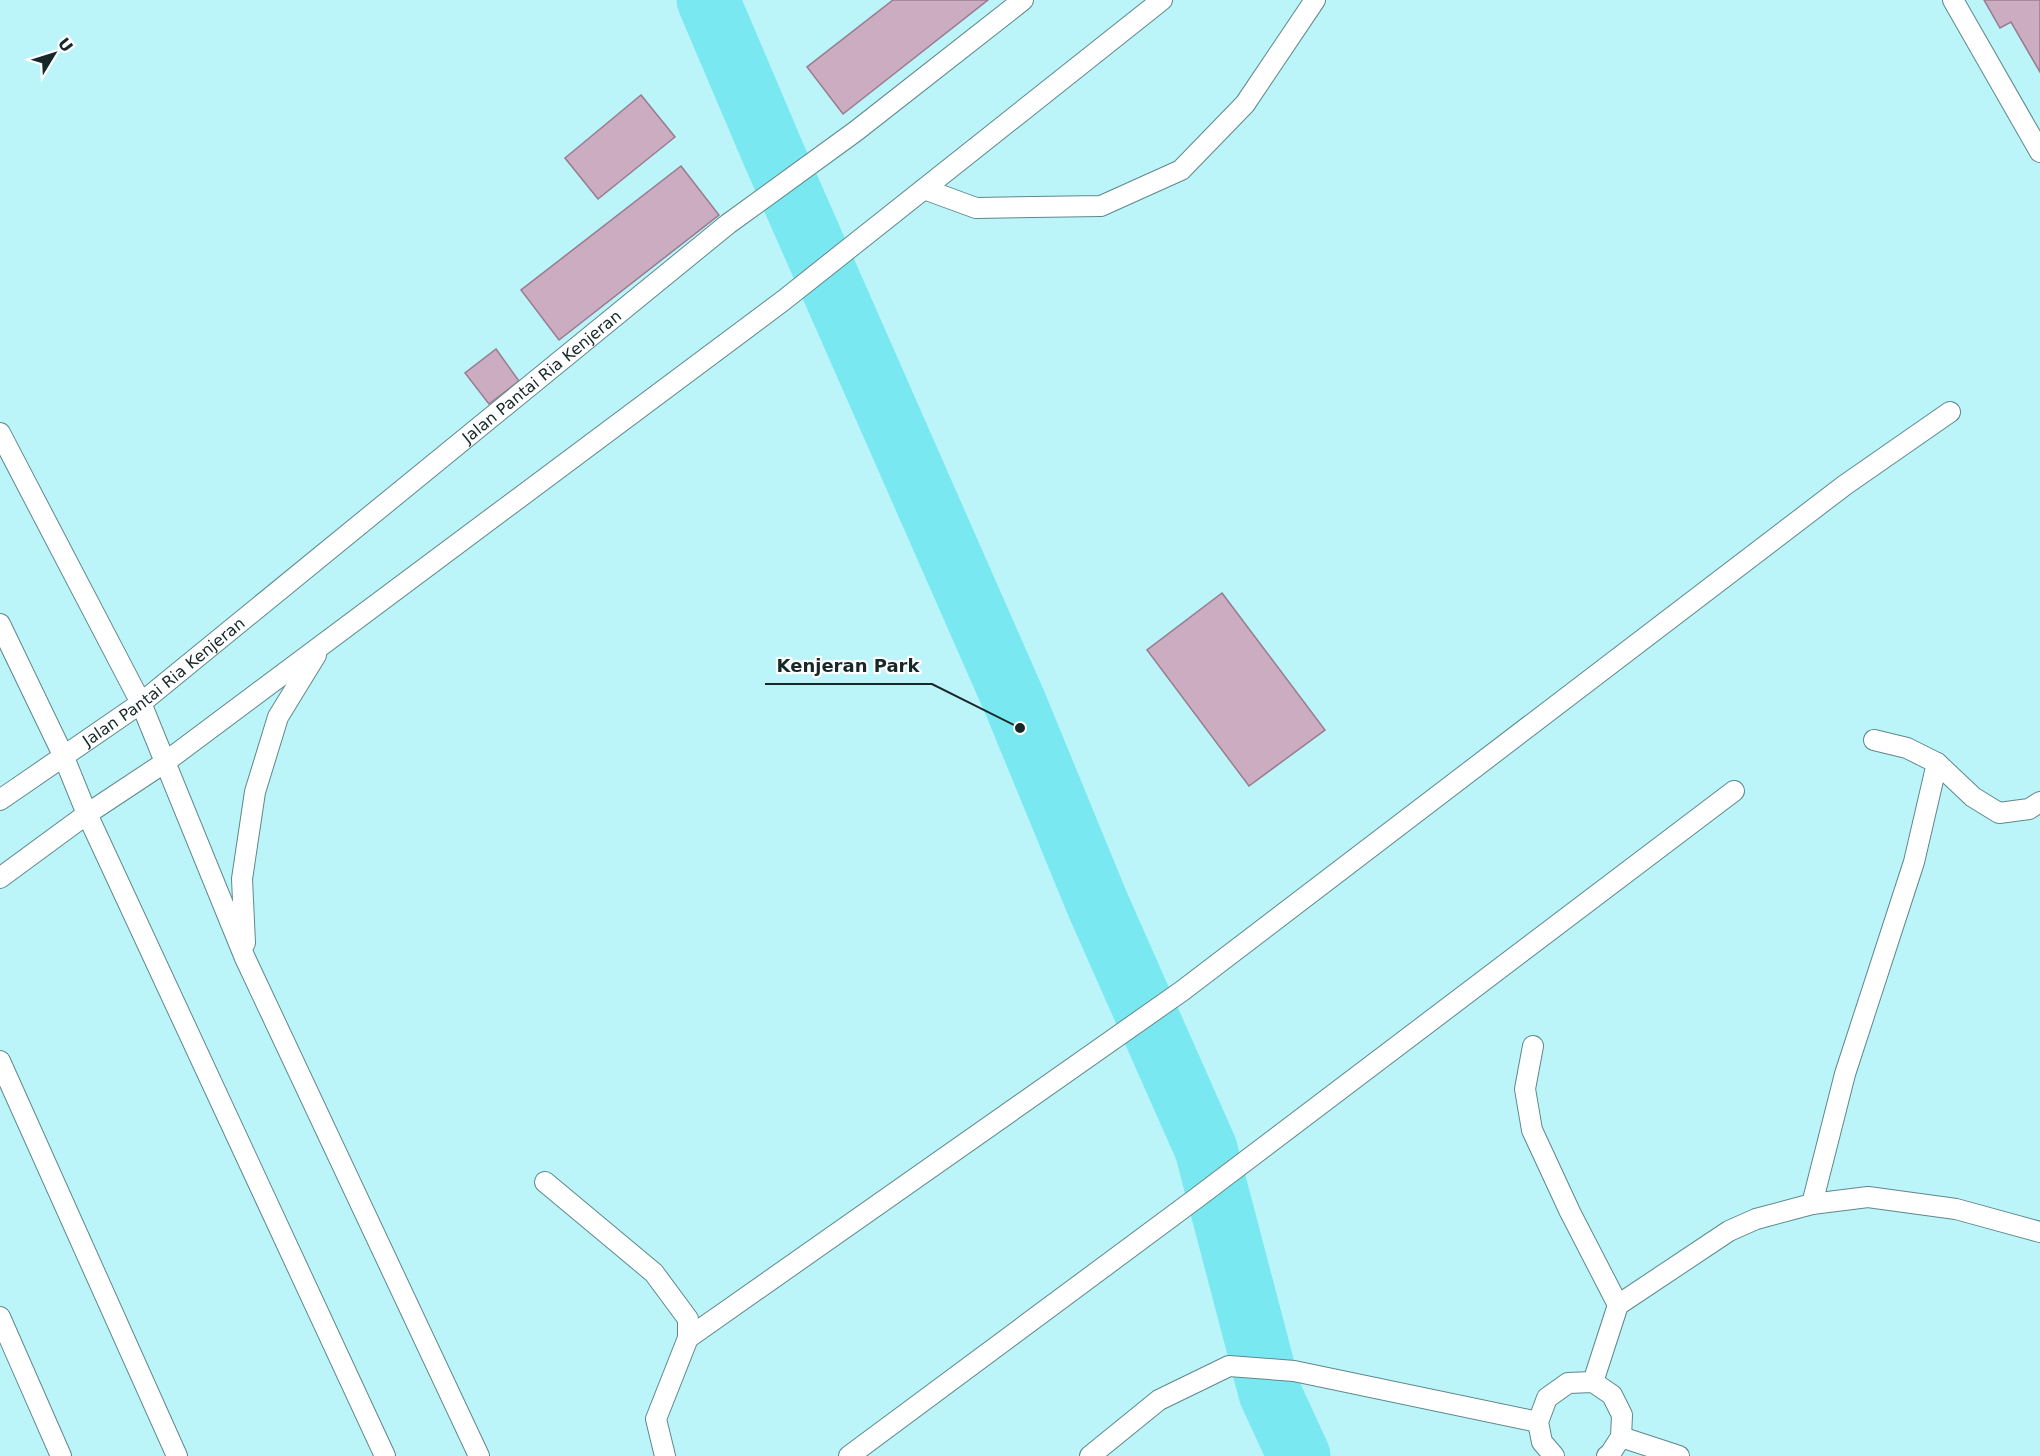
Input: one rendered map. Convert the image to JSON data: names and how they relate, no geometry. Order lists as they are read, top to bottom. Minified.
{"streets":{"lane":["Jalan Pantai Ria Kenjeran"]},"places":["Kenjeran Park"],"north":"top right"}
